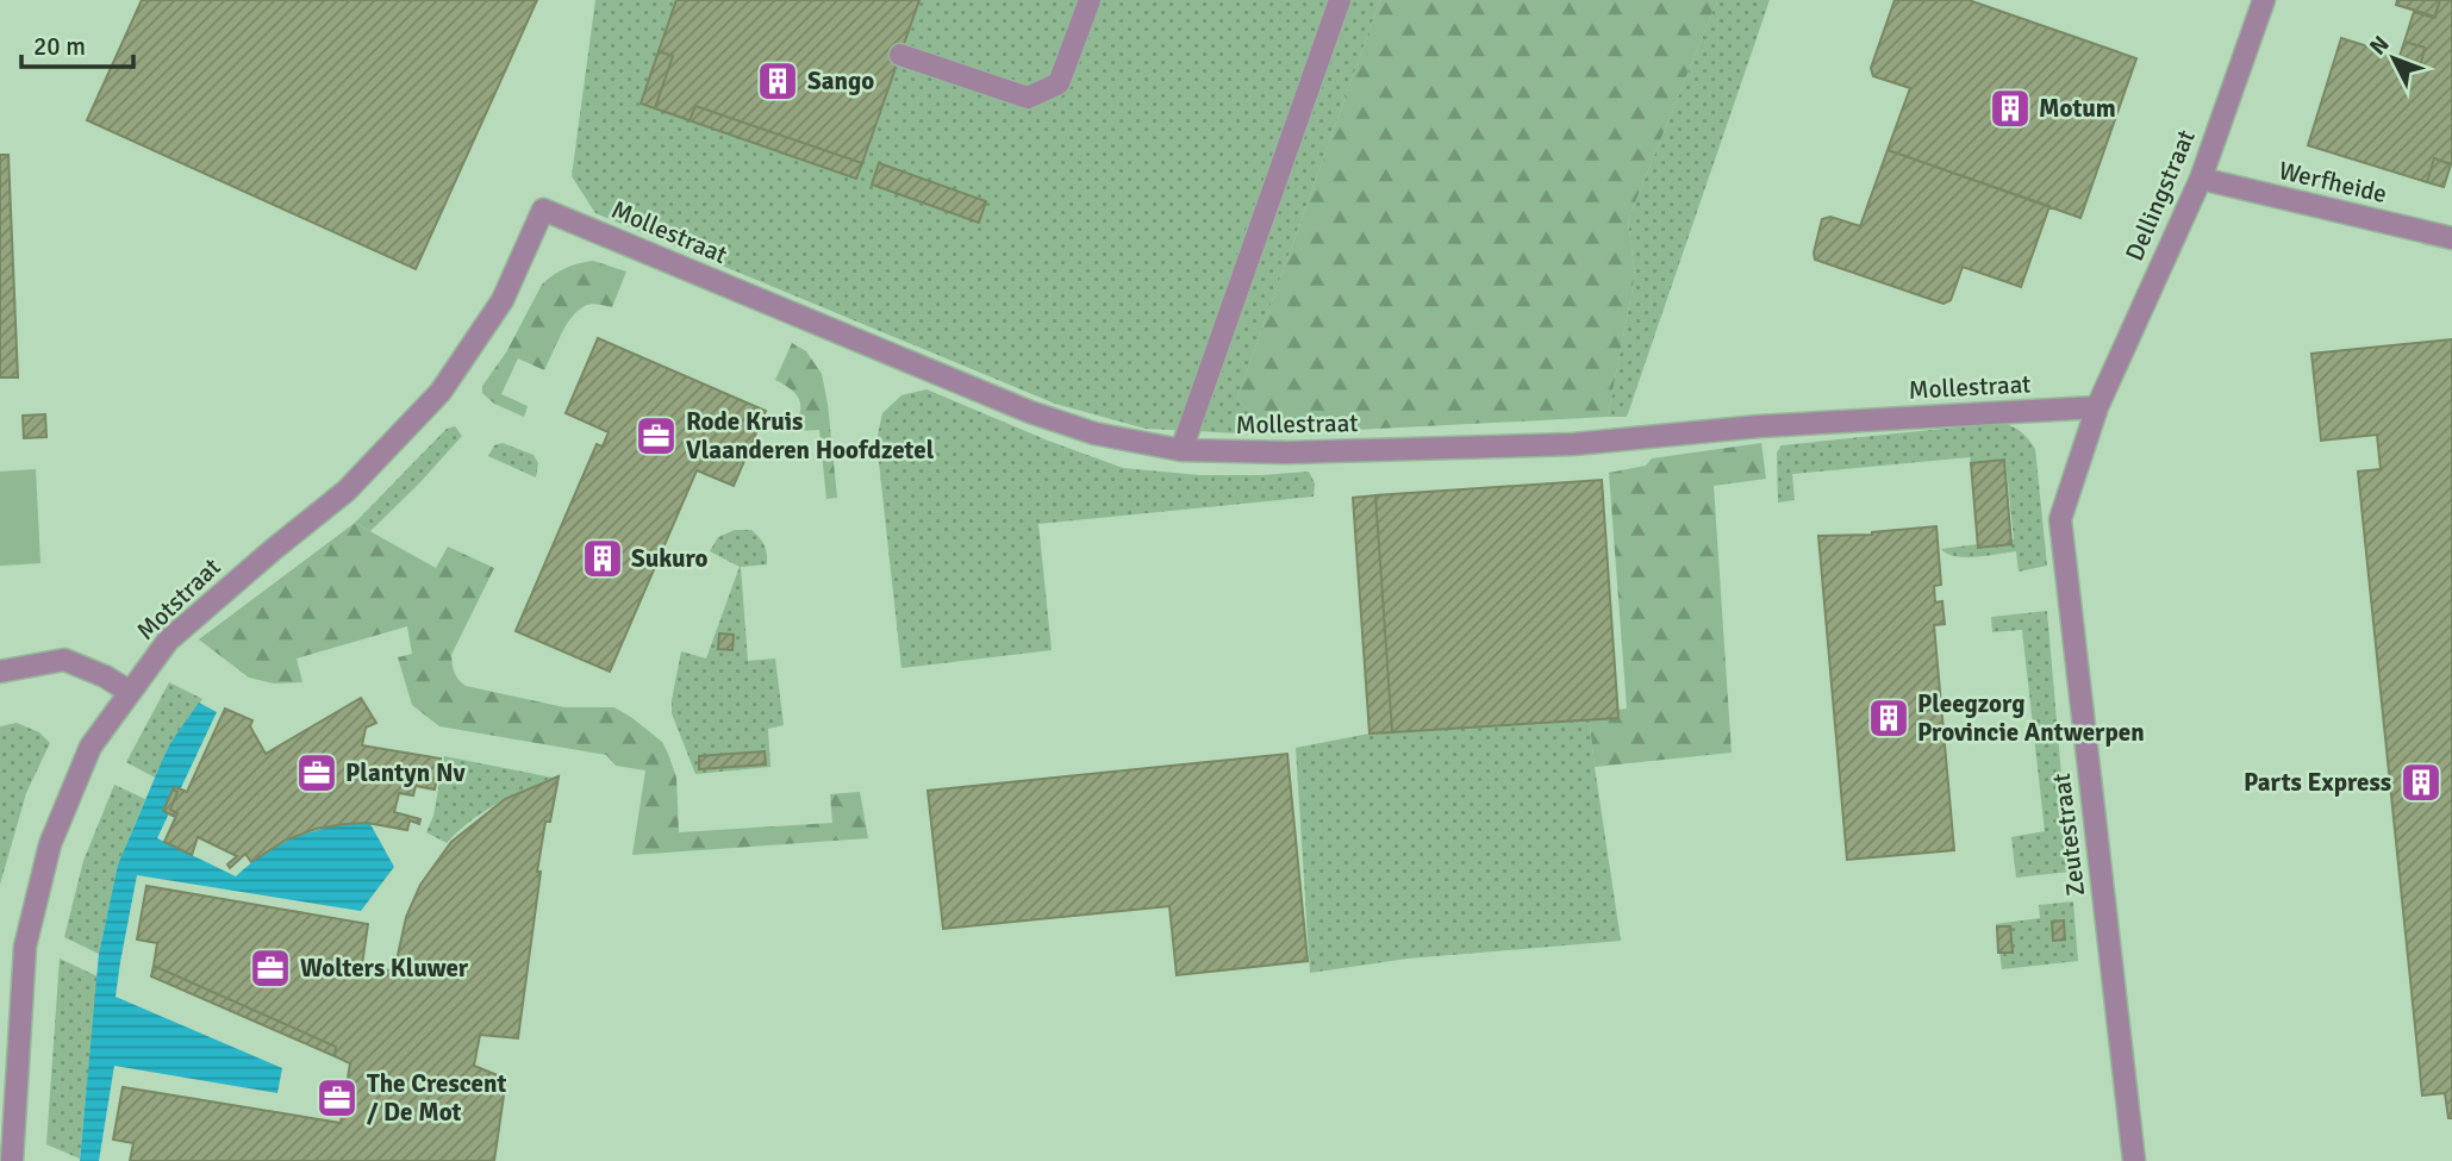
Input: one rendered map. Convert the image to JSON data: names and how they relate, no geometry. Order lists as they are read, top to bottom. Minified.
{"streets":{"street":["Werfheide","Dellingstraat","Mollestraat","Motstraat","Zeutestraat"]},"crossings":[["Werfheide","Dellingstraat"],["Dellingstraat","Mollestraat"],["Dellingstraat","Zeutestraat"],["Mollestraat","Motstraat"],["Mollestraat","Zeutestraat"]],"places":{"building":["Sango","Motum","Sukuro","Pleegzorg Provincie Antwerpen","Parts Express"],"office":["Rode Kruis Vlaanderen Hoofdzetel","Plantyn Nv","Wolters Kluwer","The Crescent / De Mot"]},"scale_bar":"20 m","north":"top left"}
